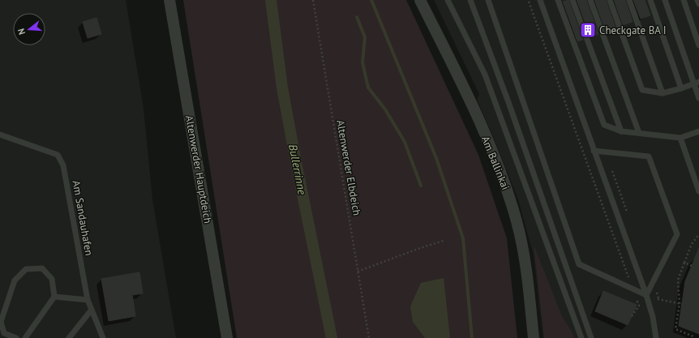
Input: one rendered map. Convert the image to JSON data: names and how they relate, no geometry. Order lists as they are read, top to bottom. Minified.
{"streets":{"street":["Am Ballinkai","Altenwerder Hauptdeich"],"lane":["Am Sandauhafen"],"path":["Altenwerder Elbdeich"]},"water":["Bullerrinne"],"places":{"building":["Checkgate BA I"]},"north":"left"}
